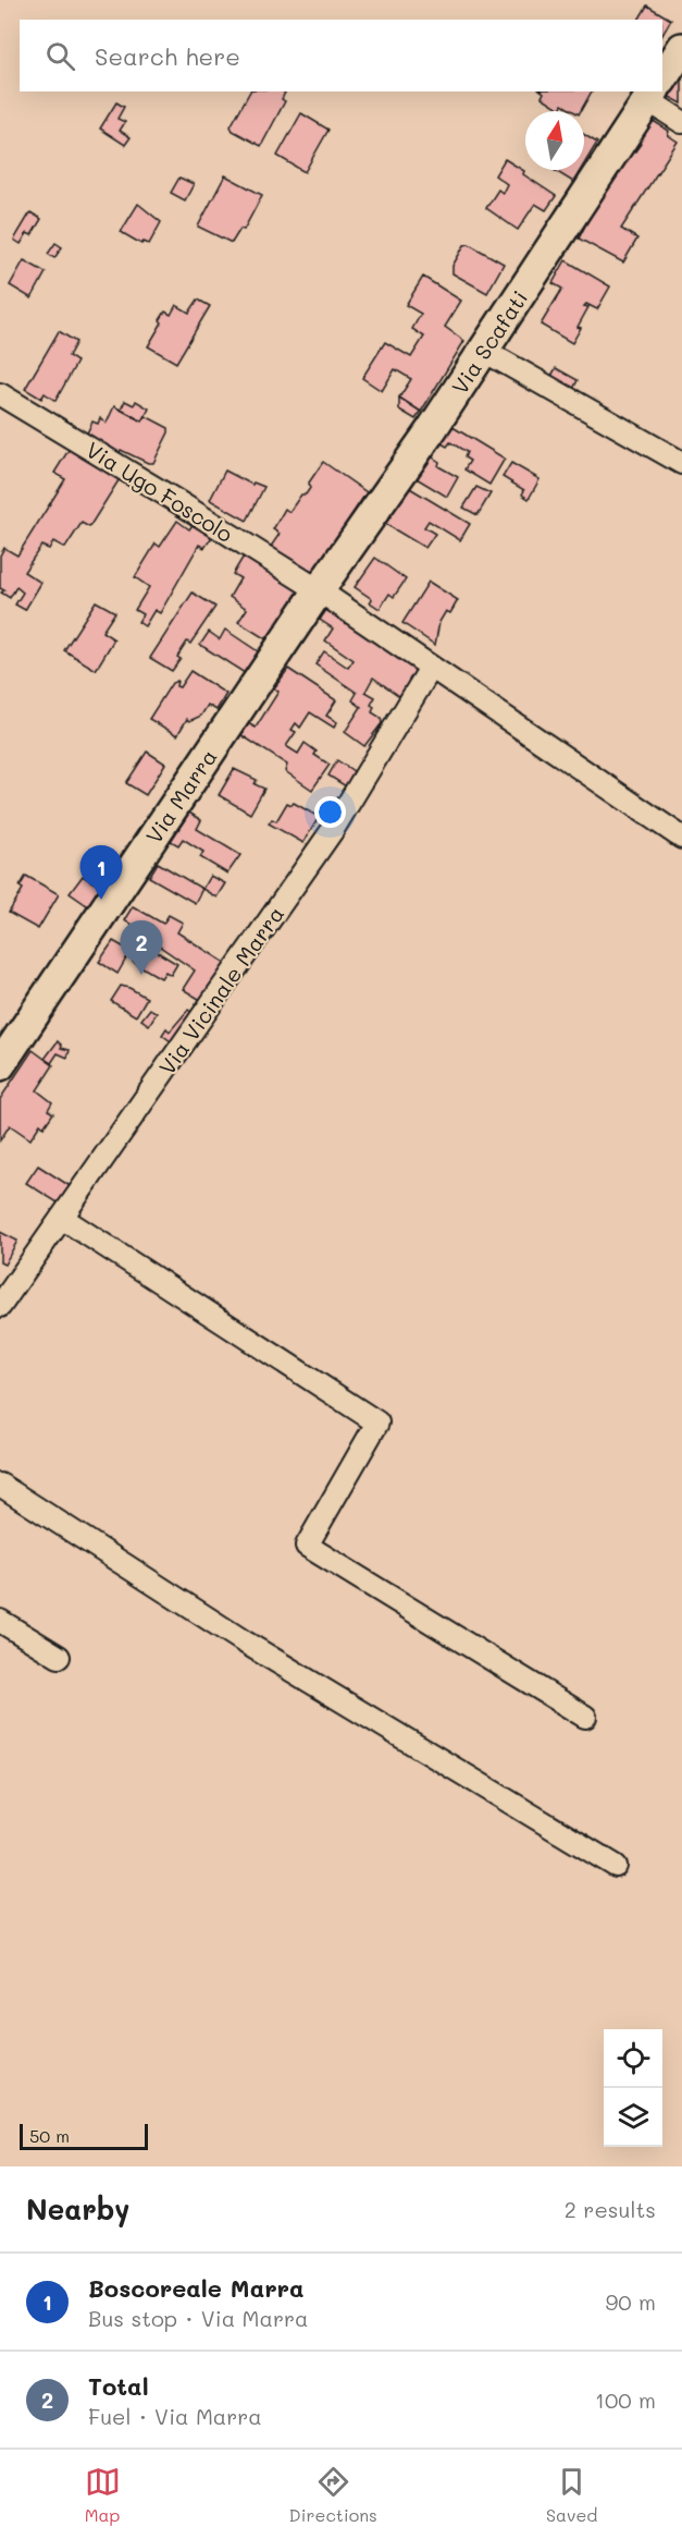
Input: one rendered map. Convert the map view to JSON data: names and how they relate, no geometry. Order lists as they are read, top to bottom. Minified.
{"streets":{"main road":["Via Scafati","Via Marra"],"street":["Via Ugo Foscolo","Via Vicinale Marra"]},"crossings":[["Via Scafati","Via Ugo Foscolo"],["Via Scafati","Via Marra"],["Via Ugo Foscolo","Via Marra"],["Via Ugo Foscolo","Via Vicinale Marra"]],"scale_bar":"50 m","north":"top","page":{"search":"Search here","pins":["1","2"],"scale":"50 m","heading":["Nearby","2 results"],"list":[{"mark":"1","name":"Boscoreale Marra","note":"Bus stop · Via Marra","value":"90 m"},{"mark":"2","name":"Total","note":"Fuel · Via Marra","value":"100 m"}],"nav":["Map","Directions","Saved"]}}
